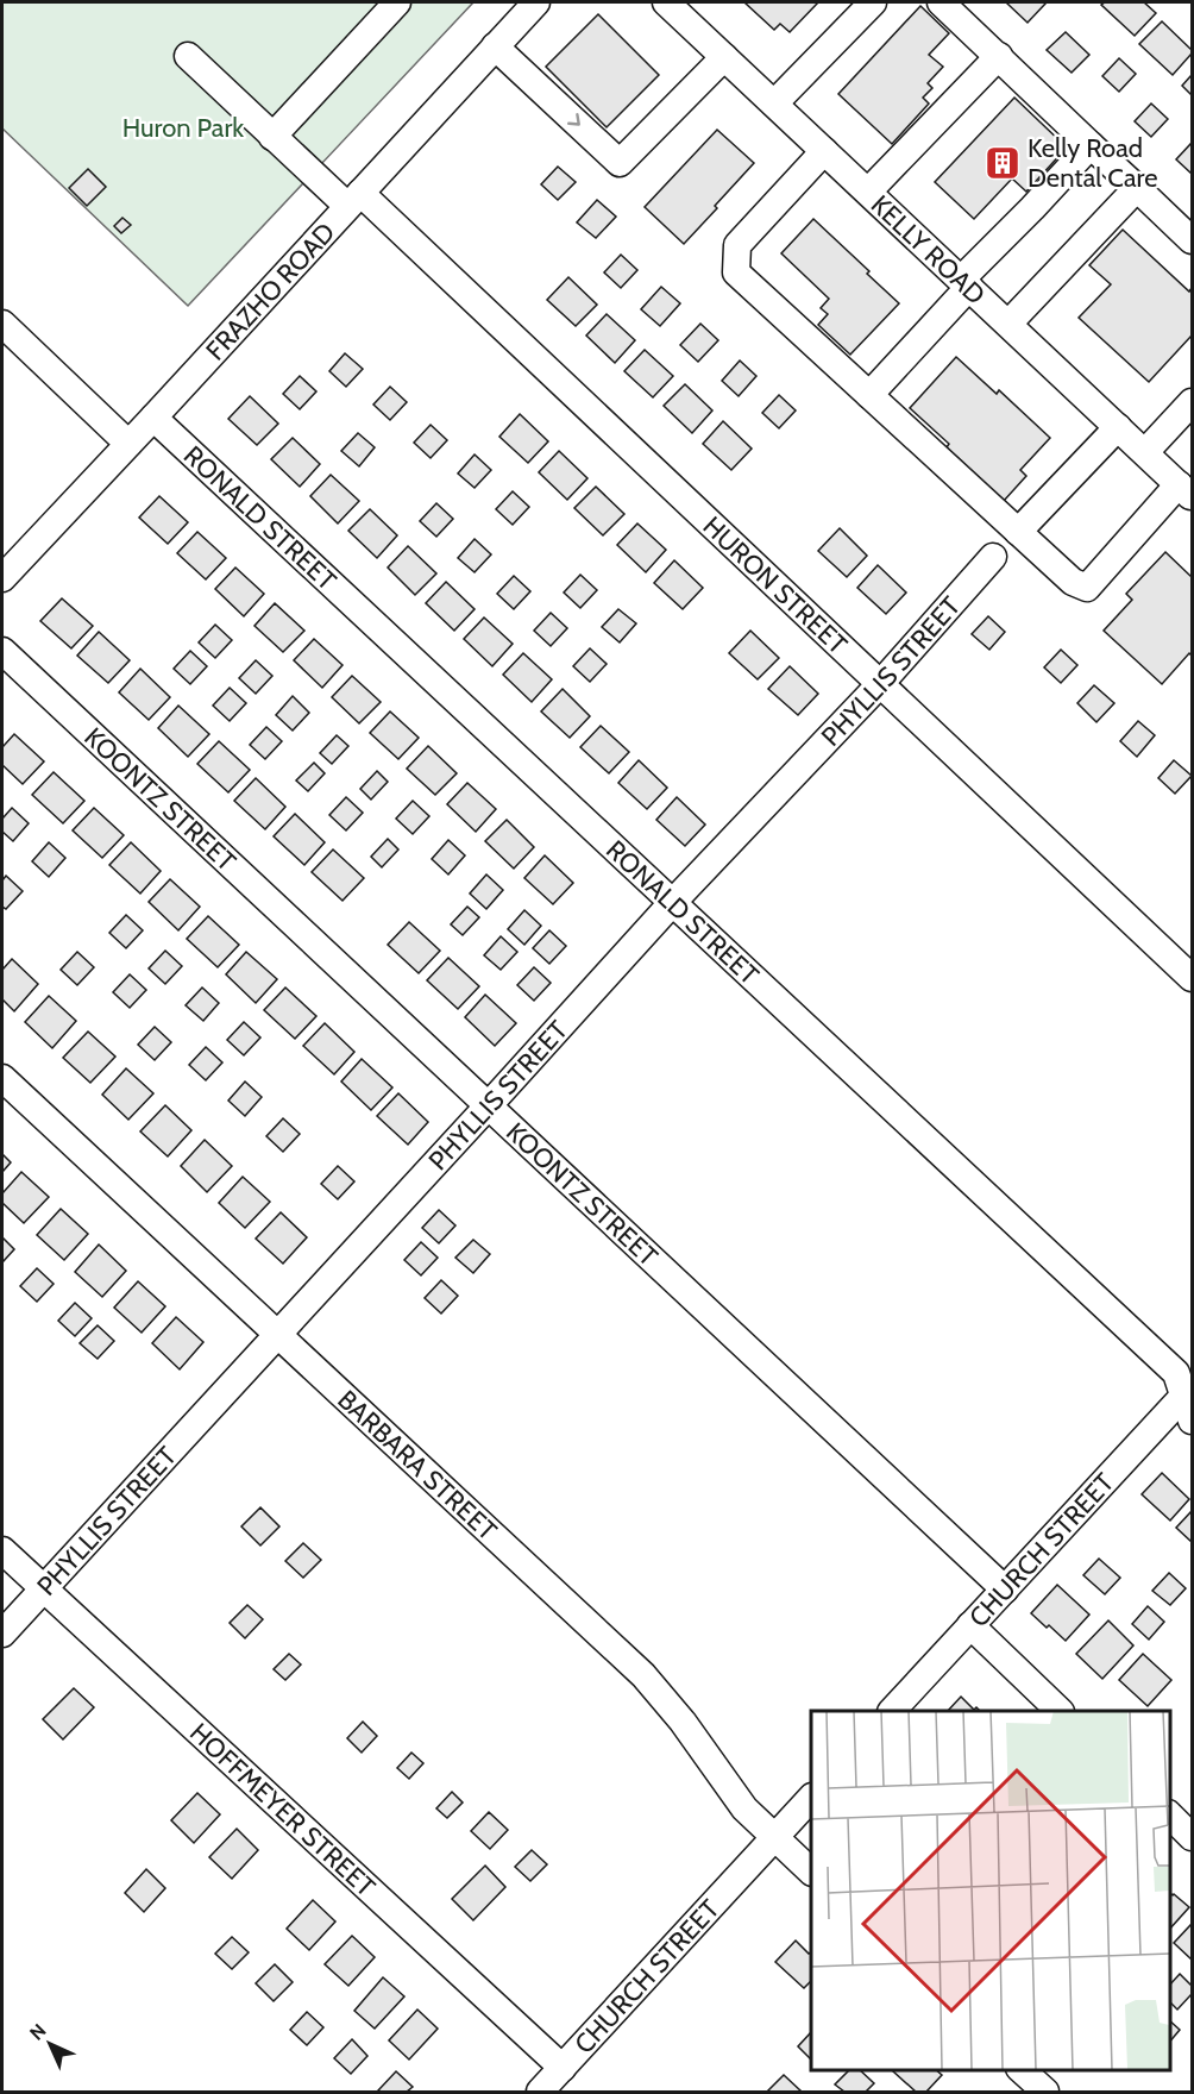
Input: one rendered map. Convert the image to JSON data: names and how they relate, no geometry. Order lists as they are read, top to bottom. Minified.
{"streets":{"street":["KELLY ROAD","FRAZHO ROAD","RONALD STREET","HURON STREET","PHYLLIS STREET","KOONTZ STREET","BARBARA STREET","CHURCH STREET","HOFFMEYER STREET"]},"crossings":[["FRAZHO ROAD","RONALD STREET"],["FRAZHO ROAD","HURON STREET"],["RONALD STREET","PHYLLIS STREET"],["RONALD STREET","CHURCH STREET"],["HURON STREET","PHYLLIS STREET"],["PHYLLIS STREET","KOONTZ STREET"],["PHYLLIS STREET","BARBARA STREET"],["PHYLLIS STREET","HOFFMEYER STREET"],["KOONTZ STREET","CHURCH STREET"],["BARBARA STREET","CHURCH STREET"],["CHURCH STREET","HOFFMEYER STREET"]],"parks":["Huron Park"],"places":{"building":["Kelly Road Dental Care"]},"north":"top left"}
